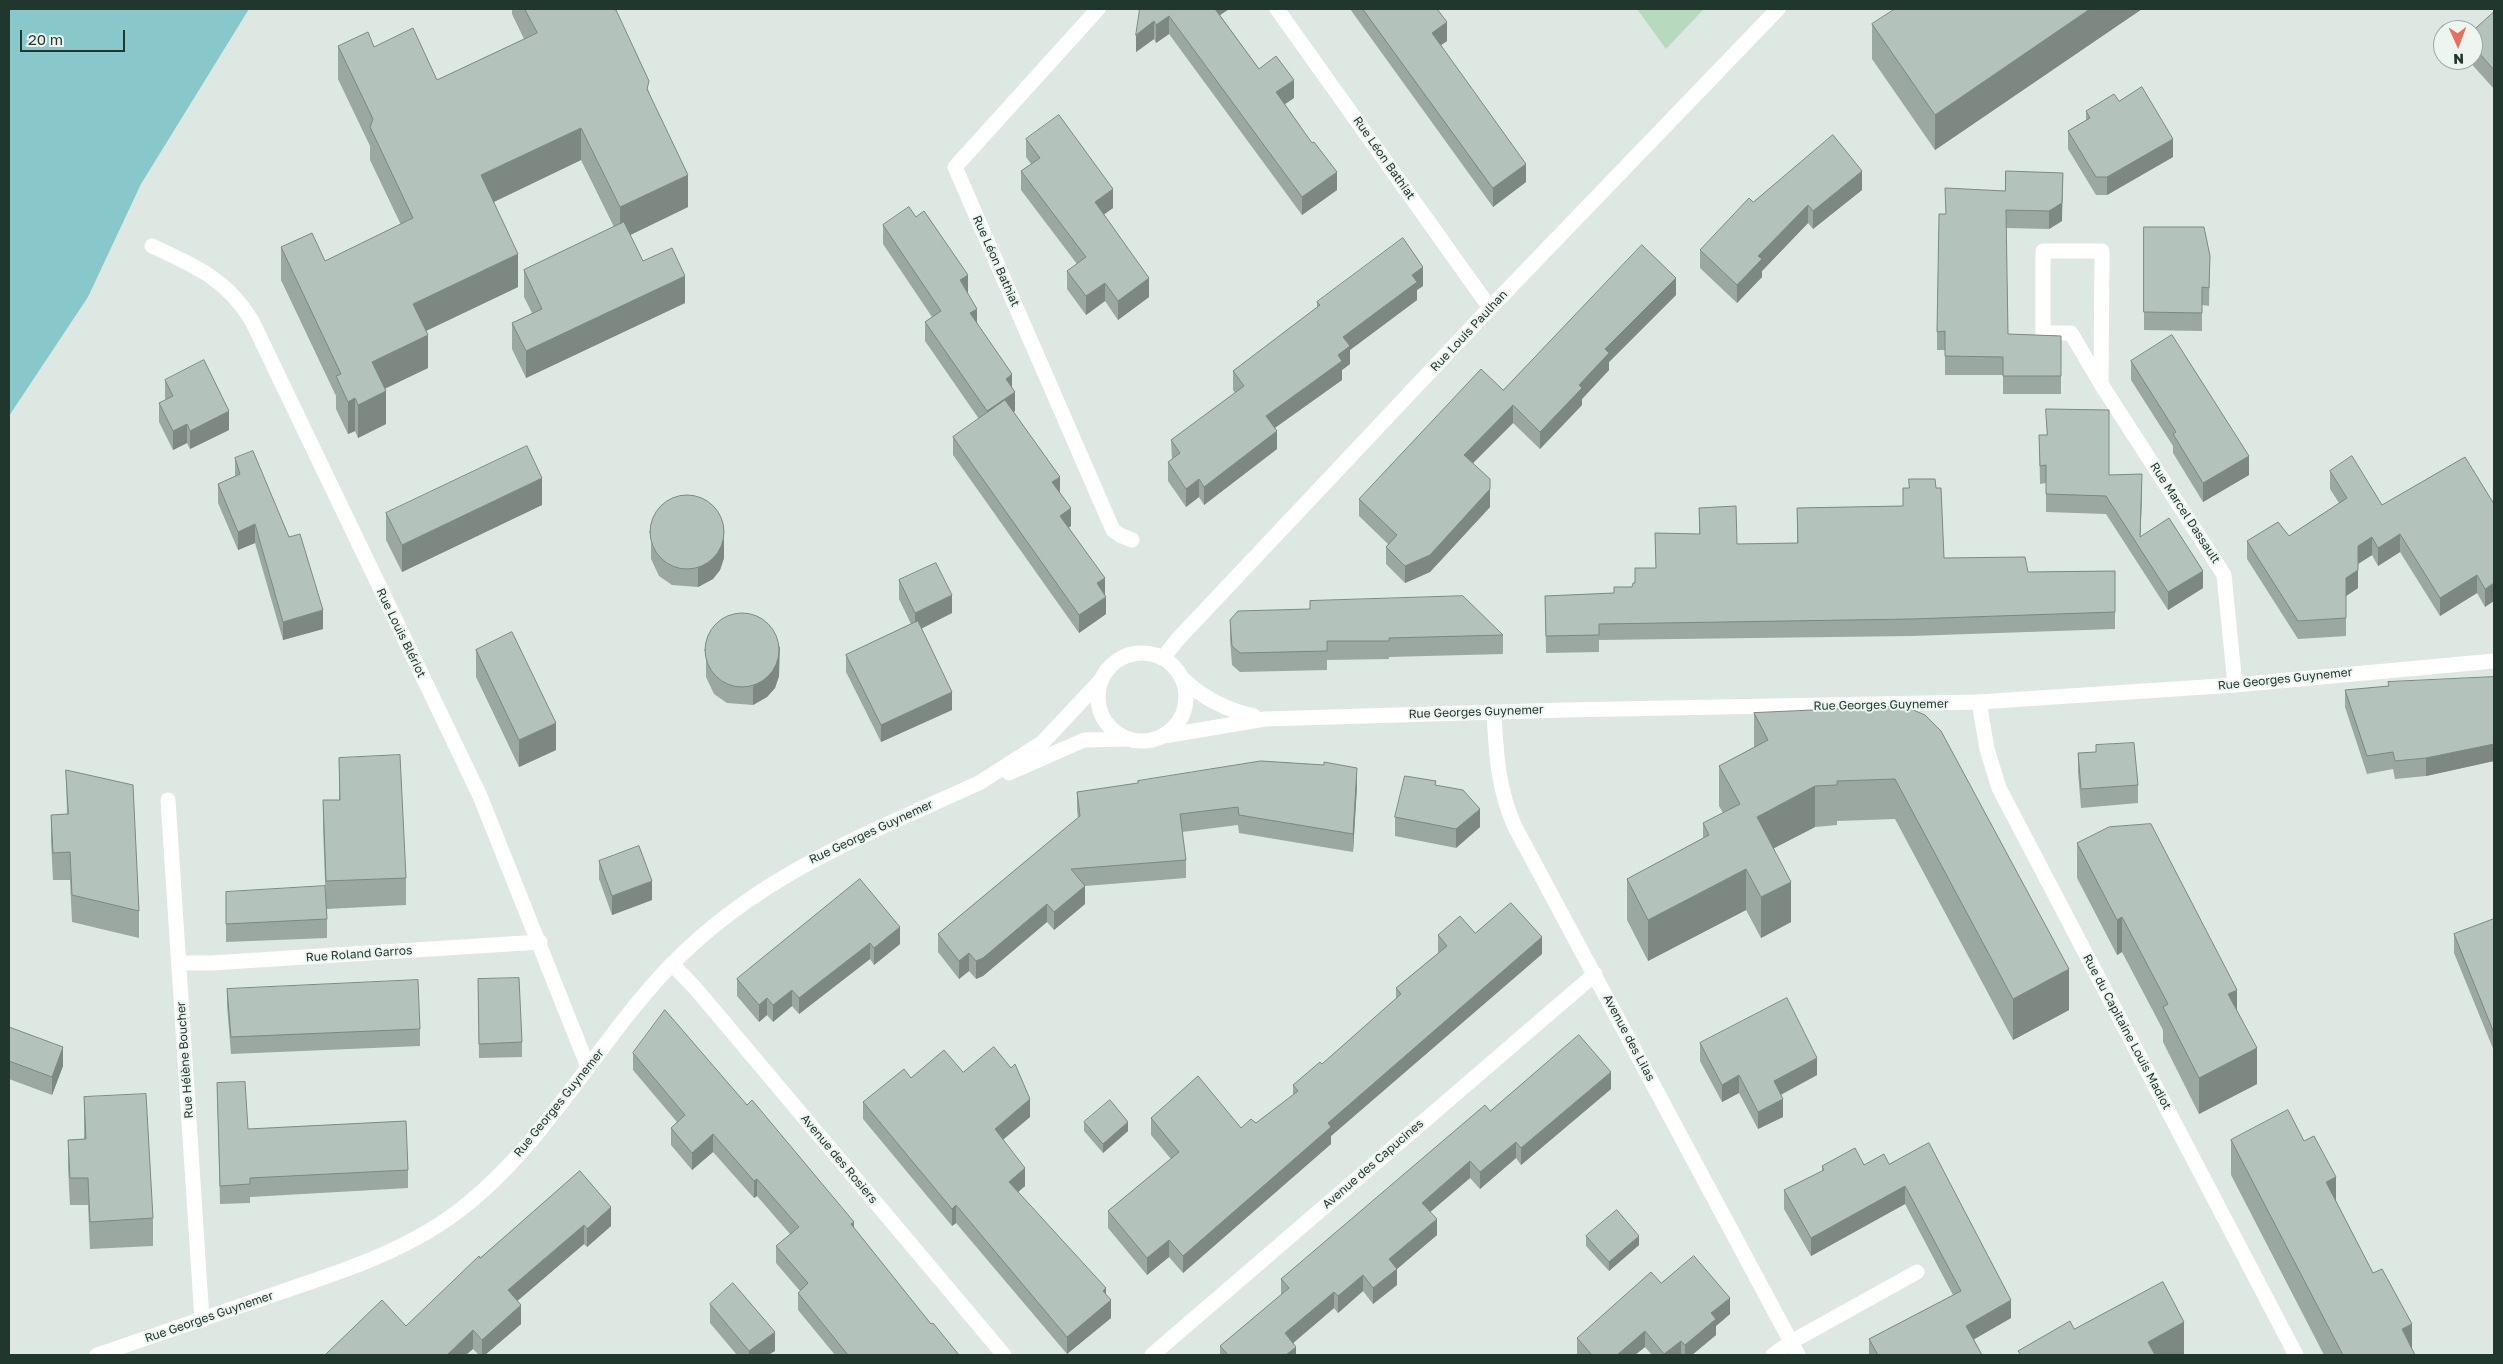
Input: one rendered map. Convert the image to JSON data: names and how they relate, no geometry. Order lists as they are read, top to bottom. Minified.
{"streets":{"street":["Rue Léon Bathiat","Rue Louis Paulhan","Rue Marcel Dassault","Rue Louis Blériot","Rue Georges Guynemer","Rue Roland Garros","Rue du Capitaine Louis Madiot","Avenue des Lilas","Rue Hélène Boucher","Avenue des Rosiers","Avenue des Capucines"]},"crossings":[["Rue Léon Bathiat","Rue Louis Paulhan"],["Rue Louis Paulhan","Rue Georges Guynemer"],["Rue Marcel Dassault","Rue Georges Guynemer"],["Rue Louis Blériot","Rue Georges Guynemer"],["Rue Louis Blériot","Rue Roland Garros"],["Rue Georges Guynemer","Rue du Capitaine Louis Madiot"],["Rue Georges Guynemer","Avenue des Lilas"],["Rue Georges Guynemer","Rue Hélène Boucher"],["Rue Georges Guynemer","Avenue des Rosiers"],["Rue Roland Garros","Rue Hélène Boucher"],["Avenue des Lilas","Avenue des Capucines"]],"scale_bar":"20 m","north":"bottom"}
